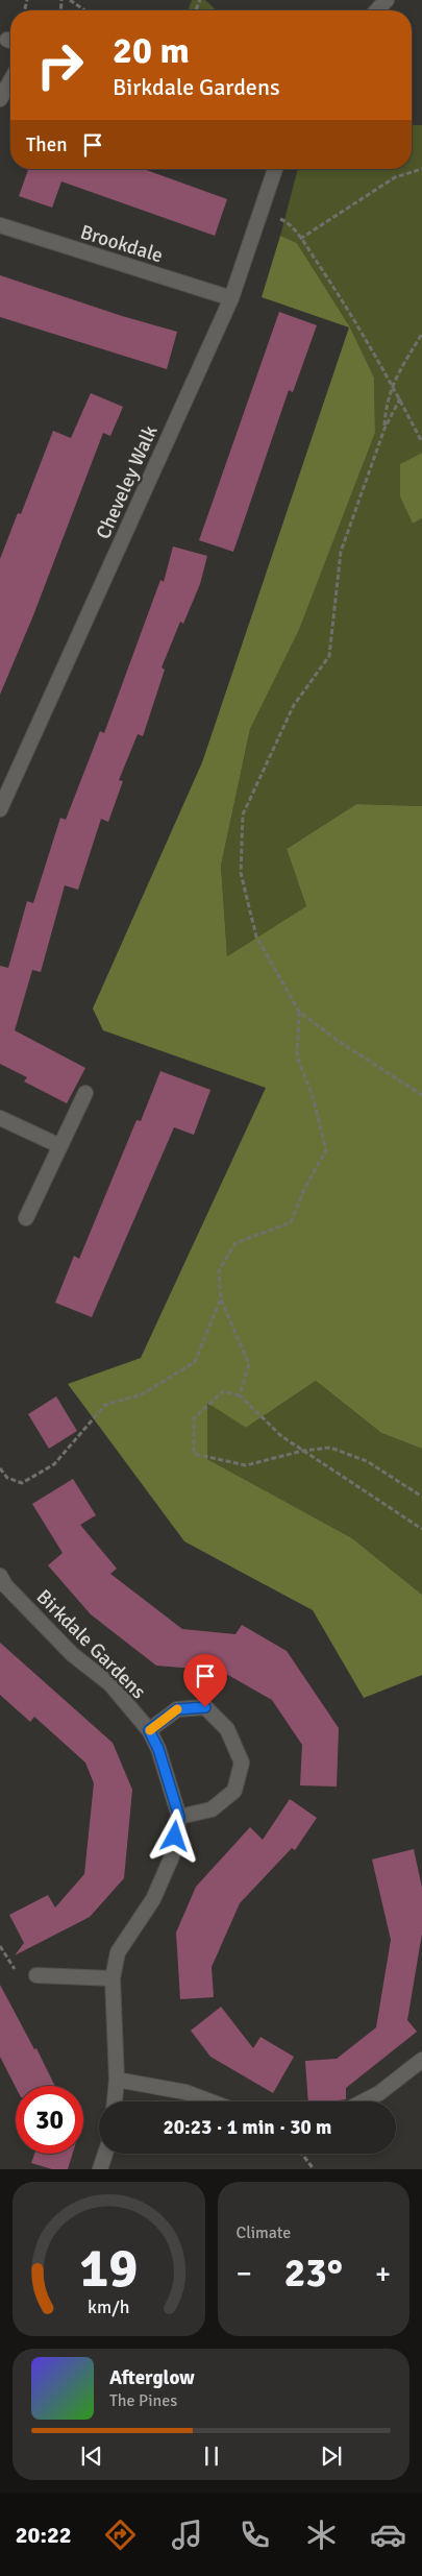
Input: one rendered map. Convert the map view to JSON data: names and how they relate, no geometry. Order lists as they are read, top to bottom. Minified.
{"streets":{"street":["Brookdale","Cheveley Walk","Birkdale Gardens"]},"crossings":[["Brookdale","Cheveley Walk"]],"page":{"turn":["20 m","Birkdale Gardens"],"then":"Then","limit":"30","trip":"20:23 · 1 min · 30 m","tile":"Climate","heat":["−","23°","+"],"song":["Afterglow","The Pines"],"tabs":"20:22","gauge":["19","km/h"]}}
